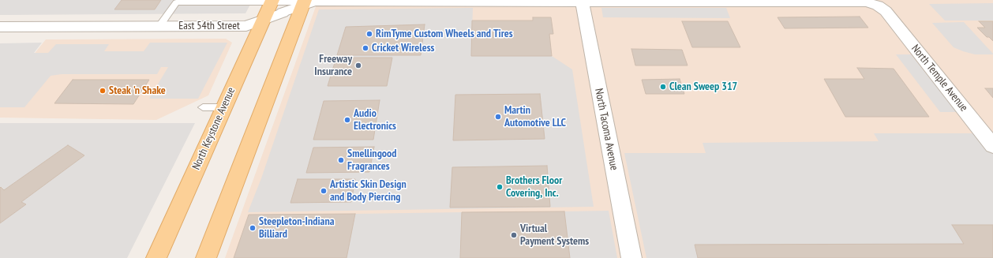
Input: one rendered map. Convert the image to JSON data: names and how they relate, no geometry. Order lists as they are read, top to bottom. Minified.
{"streets":{"main road":["North Keystone Avenue"],"street":["East 54th Street","North Temple Avenue","North Tacoma Avenue"]},"crossings":[["East 54th Street","North Keystone Avenue"],["North Temple Avenue","North Tacoma Avenue"]],"places":["RimTyme Custom Wheels and Tires","Cricket Wireless","Freeway Insurance","Clean Sweep 317","Steak 'n Shake","Martin Automotive LLC","Audio Electronics","Smellingood Fragrances","Brothers Floor Covering, Inc.","Artistic Skin Design and Body Piercing","Steepleton-Indiana Billiard","Virtual Payment Systems"]}
